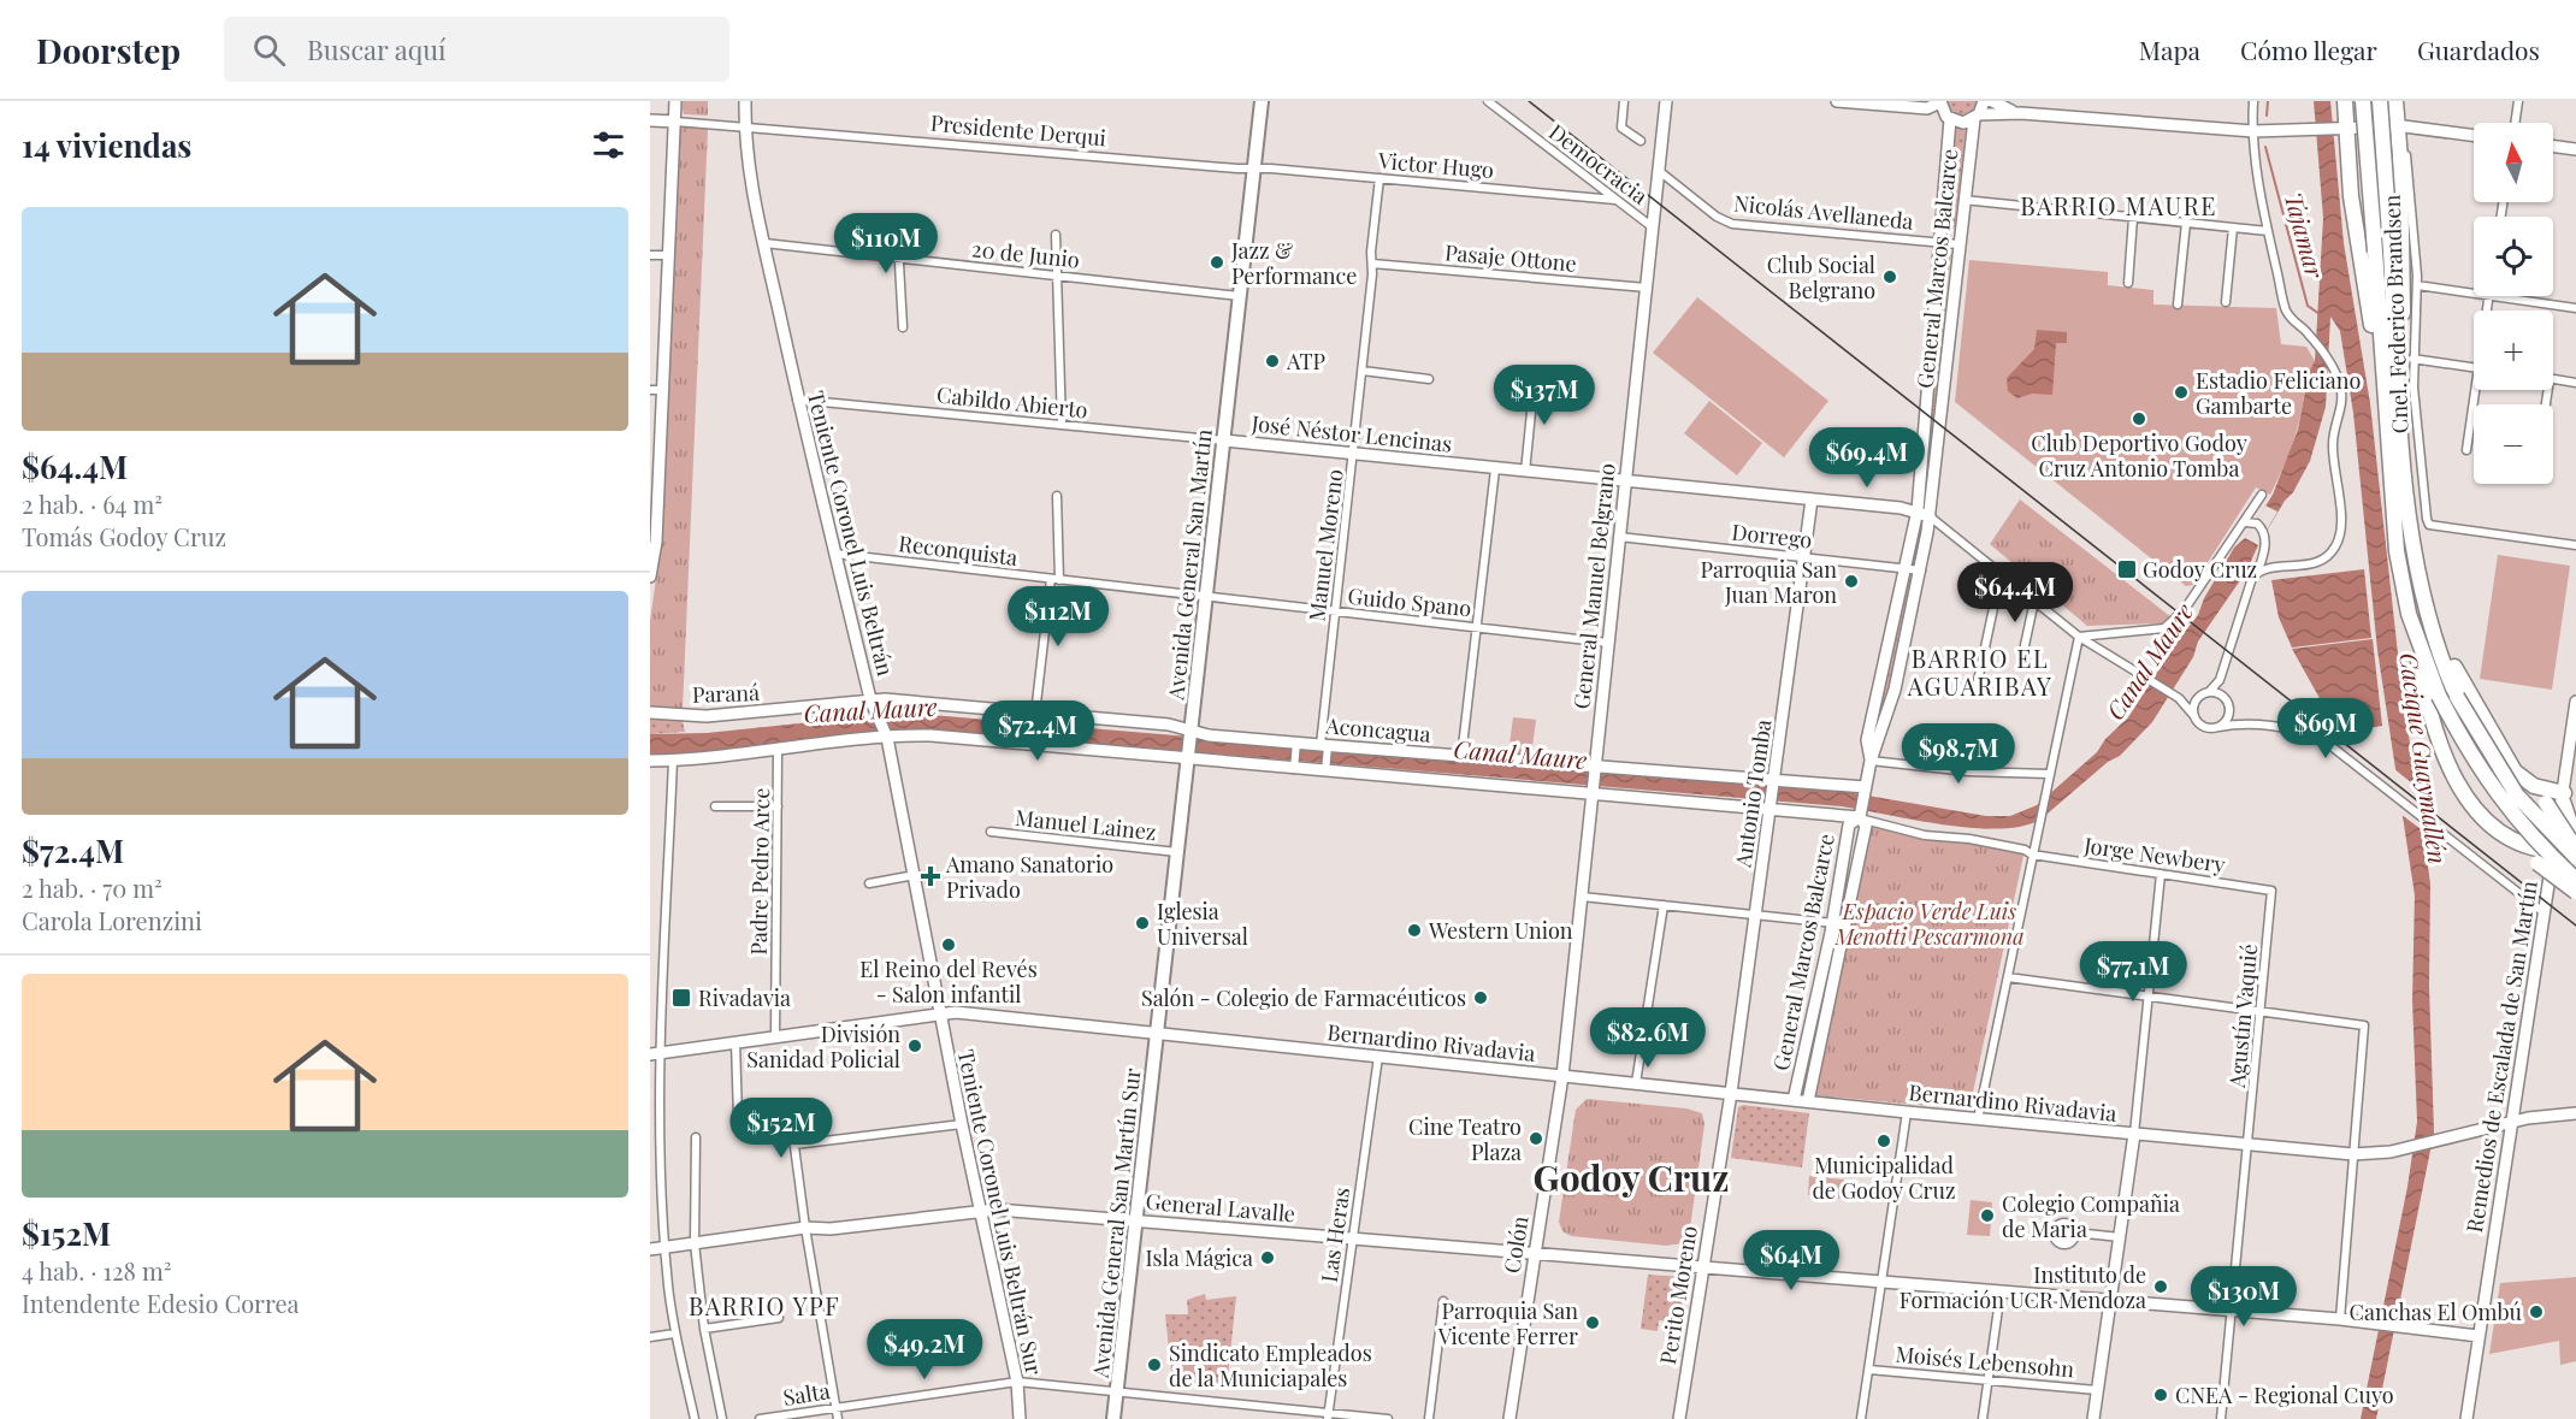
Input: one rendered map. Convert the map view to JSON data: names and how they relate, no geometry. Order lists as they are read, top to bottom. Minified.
{"streets":{"main road":["Avenida General San Martín","Avenida General San Martín Sur"],"street":["Presidente Derqui","Democracia","Victor Hugo","Nicolás Avellaneda","20 de Junio","Pasaje Ottone","General Marcos Balcarce","Cnel. Federico Brandsen","Cabildo Abierto","José Néstor Lencinas","Teniente Coronel Luis Beltrán","Dorrego","Manuel Moreno","Reconquista","General Manuel Belgrano","Guido Spano","Paraná","Aconcagua","Antonio Tomba","Manuel Lainez","Jorge Newbery","Padre Pedro Arce","Agustín Vaquié","Bernardino Rivadavia","Remedios de Escalada de San Martín","General Lavalle","Teniente Coronel Luis Beltrán Sur","Las Heras","Colón","Perito Moreno","Moisés Lebensohn","Salta"]},"crossings":[["Presidente Derqui","Victor Hugo"],["Presidente Derqui","Teniente Coronel Luis Beltrán"],["Presidente Derqui","Avenida General San Martín"],["Democracia","Victor Hugo"],["Democracia","General Manuel Belgrano"],["Victor Hugo","Manuel Moreno"],["Victor Hugo","Avenida General San Martín"],["Nicolás Avellaneda","General Marcos Balcarce"],["Nicolás Avellaneda","General Manuel Belgrano"],["20 de Junio","Teniente Coronel Luis Beltrán"],["20 de Junio","Avenida General San Martín"],["Pasaje Ottone","Manuel Moreno"],["Pasaje Ottone","General Manuel Belgrano"],["General Marcos Balcarce","José Néstor Lencinas"],["General Marcos Balcarce","Dorrego"],["General Marcos Balcarce","Aconcagua"],["General Marcos Balcarce","Jorge Newbery"],["General Marcos Balcarce","Bernardino Rivadavia"],["Cabildo Abierto","José Néstor Lencinas"],["Cabildo Abierto","Teniente Coronel Luis Beltrán"],["Cabildo Abierto","Avenida General San Martín"],["José Néstor Lencinas","Manuel Moreno"],["José Néstor Lencinas","Avenida General San Martín"],["José Néstor Lencinas","General Manuel Belgrano"],["José Néstor Lencinas","Antonio Tomba"],["Teniente Coronel Luis Beltrán","Reconquista"],["Teniente Coronel Luis Beltrán","Paraná"],["Teniente Coronel Luis Beltrán","Bernardino Rivadavia"],["Teniente Coronel Luis Beltrán","Teniente Coronel Luis Beltrán Sur"],["Dorrego","General Manuel Belgrano"],["Dorrego","Antonio Tomba"],["Manuel Moreno","Guido Spano"],["Manuel Moreno","Aconcagua"],["Reconquista","Avenida General San Martín"],["Reconquista","Guido Spano"],["Avenida General San Martín","Guido Spano"],["Avenida General San Martín","Paraná"],["Avenida General San Martín","Aconcagua"],["Avenida General San Martín","Manuel Lainez"],["Avenida General San Martín","Bernardino Rivadavia"],["Avenida General San Martín","Avenida General San Martín Sur"],["General Manuel Belgrano","Guido Spano"],["General Manuel Belgrano","Aconcagua"],["General Manuel Belgrano","Bernardino Rivadavia"],["General Manuel Belgrano","Colón"],["Paraná","Aconcagua"],["Aconcagua","Antonio Tomba"],["Antonio Tomba","Bernardino Rivadavia"],["Antonio Tomba","Perito Moreno"],["Jorge Newbery","Agustín Vaquié"],["Padre Pedro Arce","Bernardino Rivadavia"],["Agustín Vaquié","Bernardino Rivadavia"],["Agustín Vaquié","General Lavalle"],["Bernardino Rivadavia","Remedios de Escalada de San Martín"],["Bernardino Rivadavia","Teniente Coronel Luis Beltrán Sur"],["Bernardino Rivadavia","Avenida General San Martín Sur"],["Bernardino Rivadavia","Las Heras"],["Bernardino Rivadavia","Colón"],["Bernardino Rivadavia","Perito Moreno"],["Remedios de Escalada de San Martín","General Lavalle"],["General Lavalle","Teniente Coronel Luis Beltrán Sur"],["General Lavalle","Avenida General San Martín Sur"],["General Lavalle","Las Heras"],["General Lavalle","Colón"],["General Lavalle","Perito Moreno"],["Teniente Coronel Luis Beltrán Sur","Salta"],["Avenida General San Martín Sur","Salta"],["Las Heras","Salta"]],"districts":["BARRIO MAURE","BARRIO EL AGUARIBAY","Godoy Cruz","BARRIO YPF"],"water":["Tajamar","Canal Maure","Cacique Guaymallén"],"parks":["Espacio Verde Luis Menotti Pescarmona"],"places":{"other":["Jazz & Performance","Club Social Belgrano","ATP","Estadio Feliciano Gambarte","Club Deportivo Godoy Cruz Antonio Tomba","Parroquia San Juan Maron","Iglesia Universal","Western Union","El Reino del Revés - Salon infantil","Salón - Colegio de Farmacéuticos","División Sanidad Policial","Cine Teatro Plaza","Municipalidad de Godoy Cruz","Colegio Compañia de Maria","Isla Mágica","Instituto de Formación UCR Mendoza","Canchas El Ombú","Parroquia San Vicente Ferrer","Sindicato Empleados de la Municiapales","CNEA - Regional Cuyo"],"transit":["Godoy Cruz","Rivadavia"],"health":["Amano Sanatorio Privado"]},"north":"top","page":{"header":"Doorstep","search":"Buscar aquí","nav":["Mapa","Cómo llegar","Guardados"],"heading":"14 viviendas","map_buttons":["+","−"],"list":[{"name":"$64.4M","note":"2 hab. · 64 m² · Tomás Godoy Cruz"},{"name":"$72.4M","note":"2 hab. · 70 m² · Carola Lorenzini"},{"name":"$152M","note":"4 hab. · 128 m² · Intendente Edesio Correa"}],"price":["$110M","$137M","$69.4M","$64.4M","$112M","$69M","$72.4M","$98.7M","$77.1M","$82.6M","$152M","$64M","$130M","$49.2M"]}}
